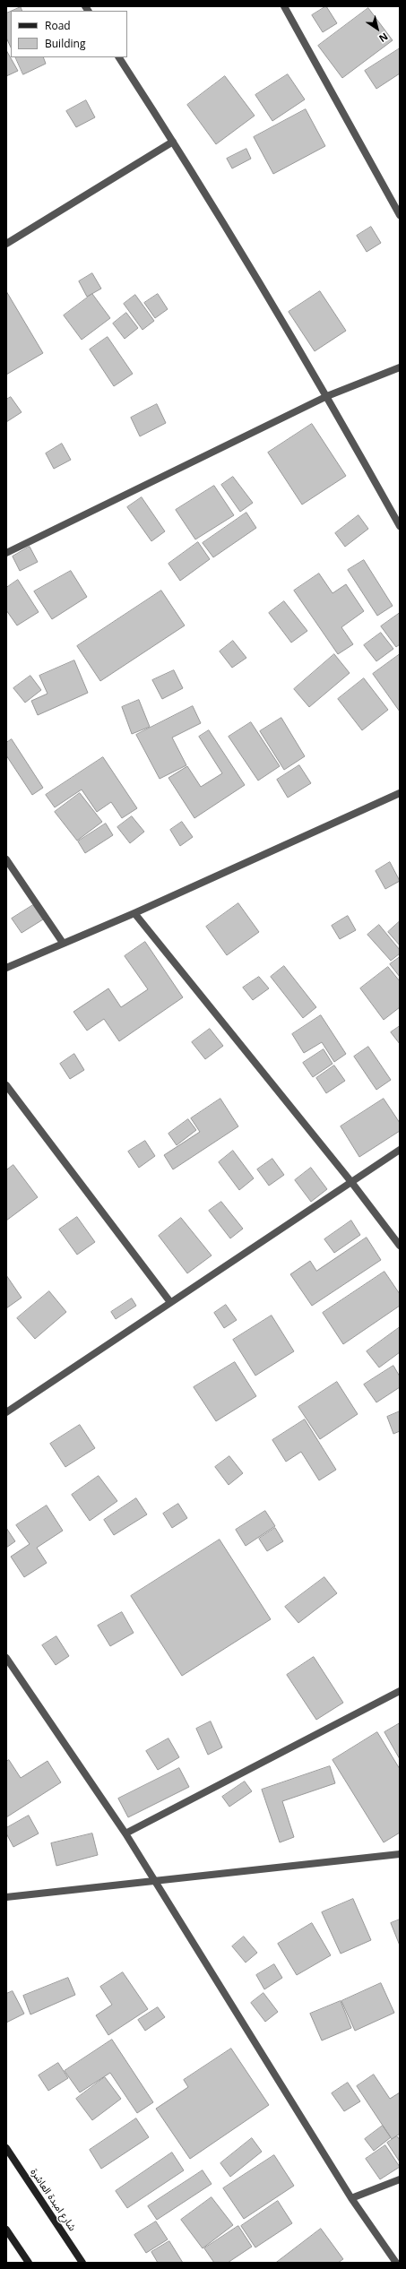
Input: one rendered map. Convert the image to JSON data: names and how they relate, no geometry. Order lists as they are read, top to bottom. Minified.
{"streets":{"main road":["شارع امبدة العاشرة"]},"legend":["Road","Building"],"north":"bottom right"}
